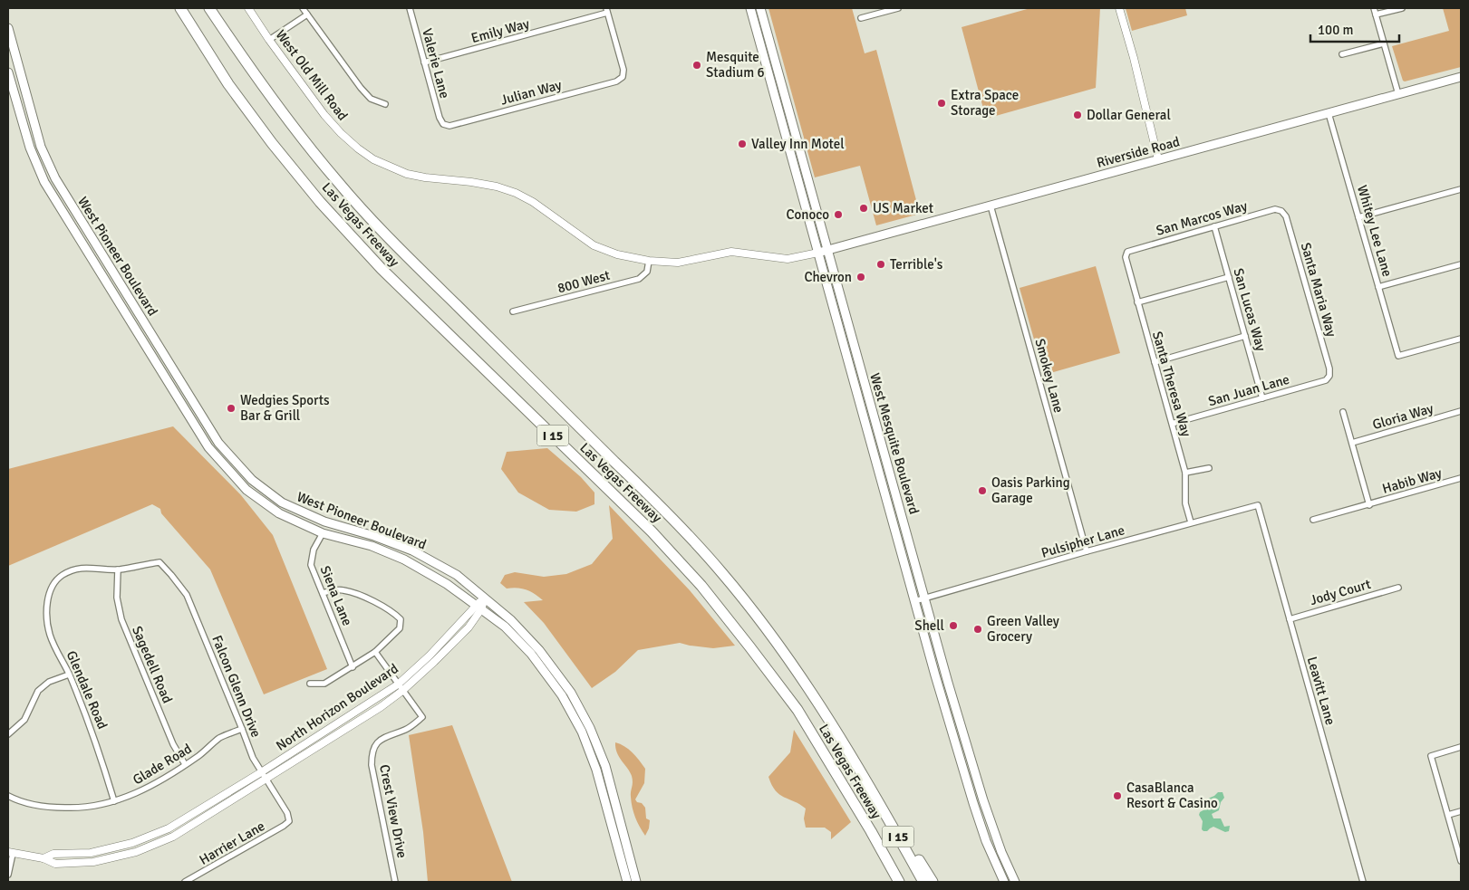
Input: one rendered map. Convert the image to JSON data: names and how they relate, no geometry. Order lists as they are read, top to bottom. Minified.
{"streets":{"highway":["Las Vegas Freeway","I 15"],"main road":["Riverside Road","West Pioneer Boulevard","West Mesquite Boulevard"],"street":["Emily Way","Valerie Lane","West Old Mill Road","Julian Way","San Marcos Way","Whitey Lee Lane","800 West","Santa Maria Way","San Lucas Way","Smokey Lane","Santa Theresa Way","San Juan Lane","Gloria Way","Habib Way","Pulsipher Lane","Jody Court","Siena Lane","Sagedell Road","Falcon Glenn Drive","Glendale Road","Leavitt Lane","North Horizon Boulevard","Glade Road","Crest View Drive","Harrier Lane"]},"crossings":[["Emily Way","Valerie Lane"],["Emily Way","Julian Way"],["Valerie Lane","Julian Way"],["West Old Mill Road","Riverside Road"],["West Old Mill Road","800 West"],["West Old Mill Road","West Mesquite Boulevard"],["Riverside Road","Whitey Lee Lane"],["Riverside Road","Smokey Lane"],["Riverside Road","West Mesquite Boulevard"],["San Marcos Way","Santa Maria Way"],["San Marcos Way","San Lucas Way"],["San Marcos Way","Santa Theresa Way"],["West Pioneer Boulevard","Siena Lane"],["West Pioneer Boulevard","North Horizon Boulevard"],["Santa Maria Way","San Juan Lane"],["San Lucas Way","San Juan Lane"],["Smokey Lane","Pulsipher Lane"],["Santa Theresa Way","San Juan Lane"],["Santa Theresa Way","Pulsipher Lane"],["West Mesquite Boulevard","Pulsipher Lane"],["Pulsipher Lane","Leavitt Lane"],["Jody Court","Leavitt Lane"],["Sagedell Road","Falcon Glenn Drive"],["Sagedell Road","Glendale Road"],["Sagedell Road","Glade Road"],["Falcon Glenn Drive","Glendale Road"],["Falcon Glenn Drive","North Horizon Boulevard"],["Falcon Glenn Drive","Glade Road"],["Falcon Glenn Drive","Harrier Lane"],["Glendale Road","Glade Road"],["North Horizon Boulevard","Crest View Drive"]],"places":["Mesquite Stadium 6","Extra Space Storage","Dollar General","Valley Inn Motel","US Market","Conoco","Terrible's","Chevron","Wedgies Sports Bar & Grill","Oasis Parking Garage","Shell","Green Valley Grocery","CasaBlanca Resort & Casino"],"scale_bar":"100 m"}
